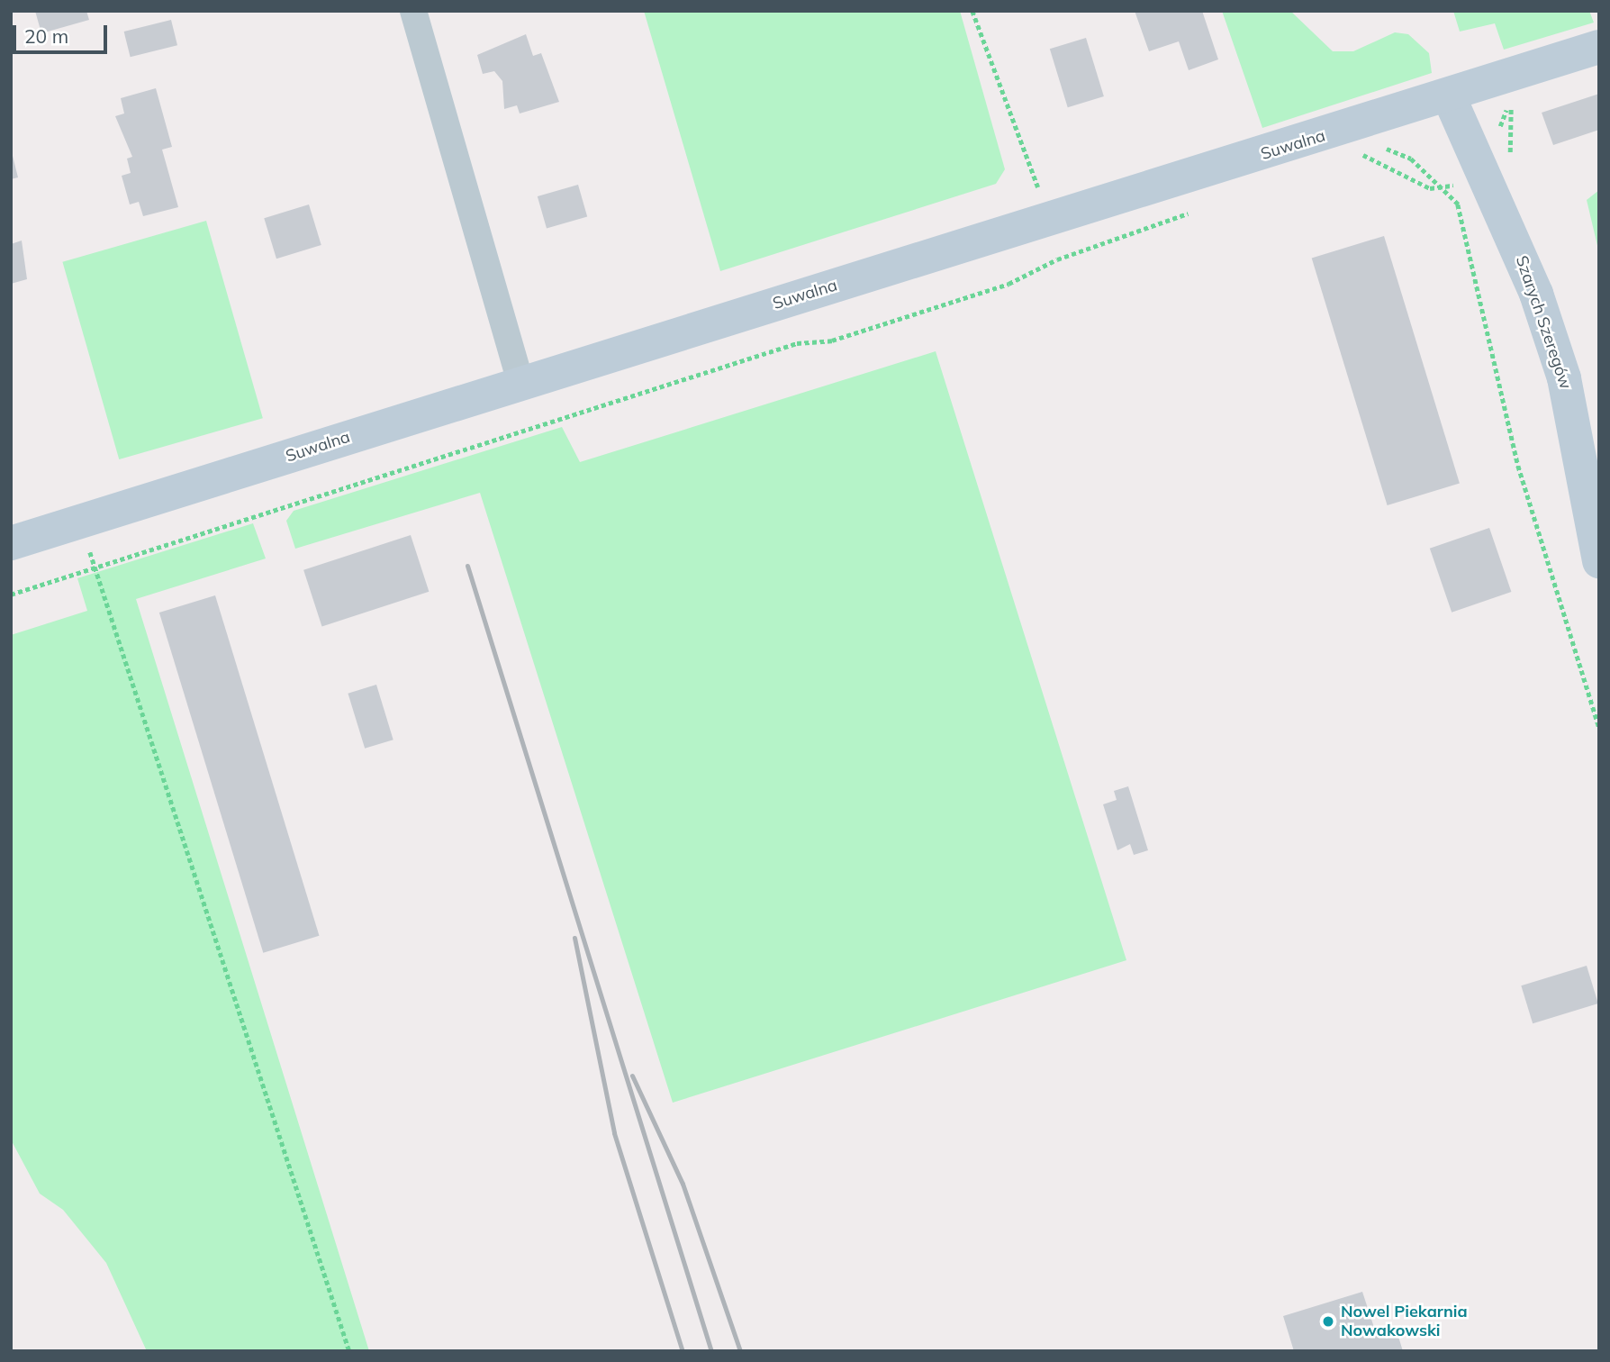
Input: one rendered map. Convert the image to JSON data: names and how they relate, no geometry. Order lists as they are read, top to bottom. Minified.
{"streets":{"street":["Suwalna","Szarych Szeregów"]},"crossings":[["Suwalna","Szarych Szeregów"]],"places":["Nowel Piekarnia Nowakowski"],"scale_bar":"20 m"}
